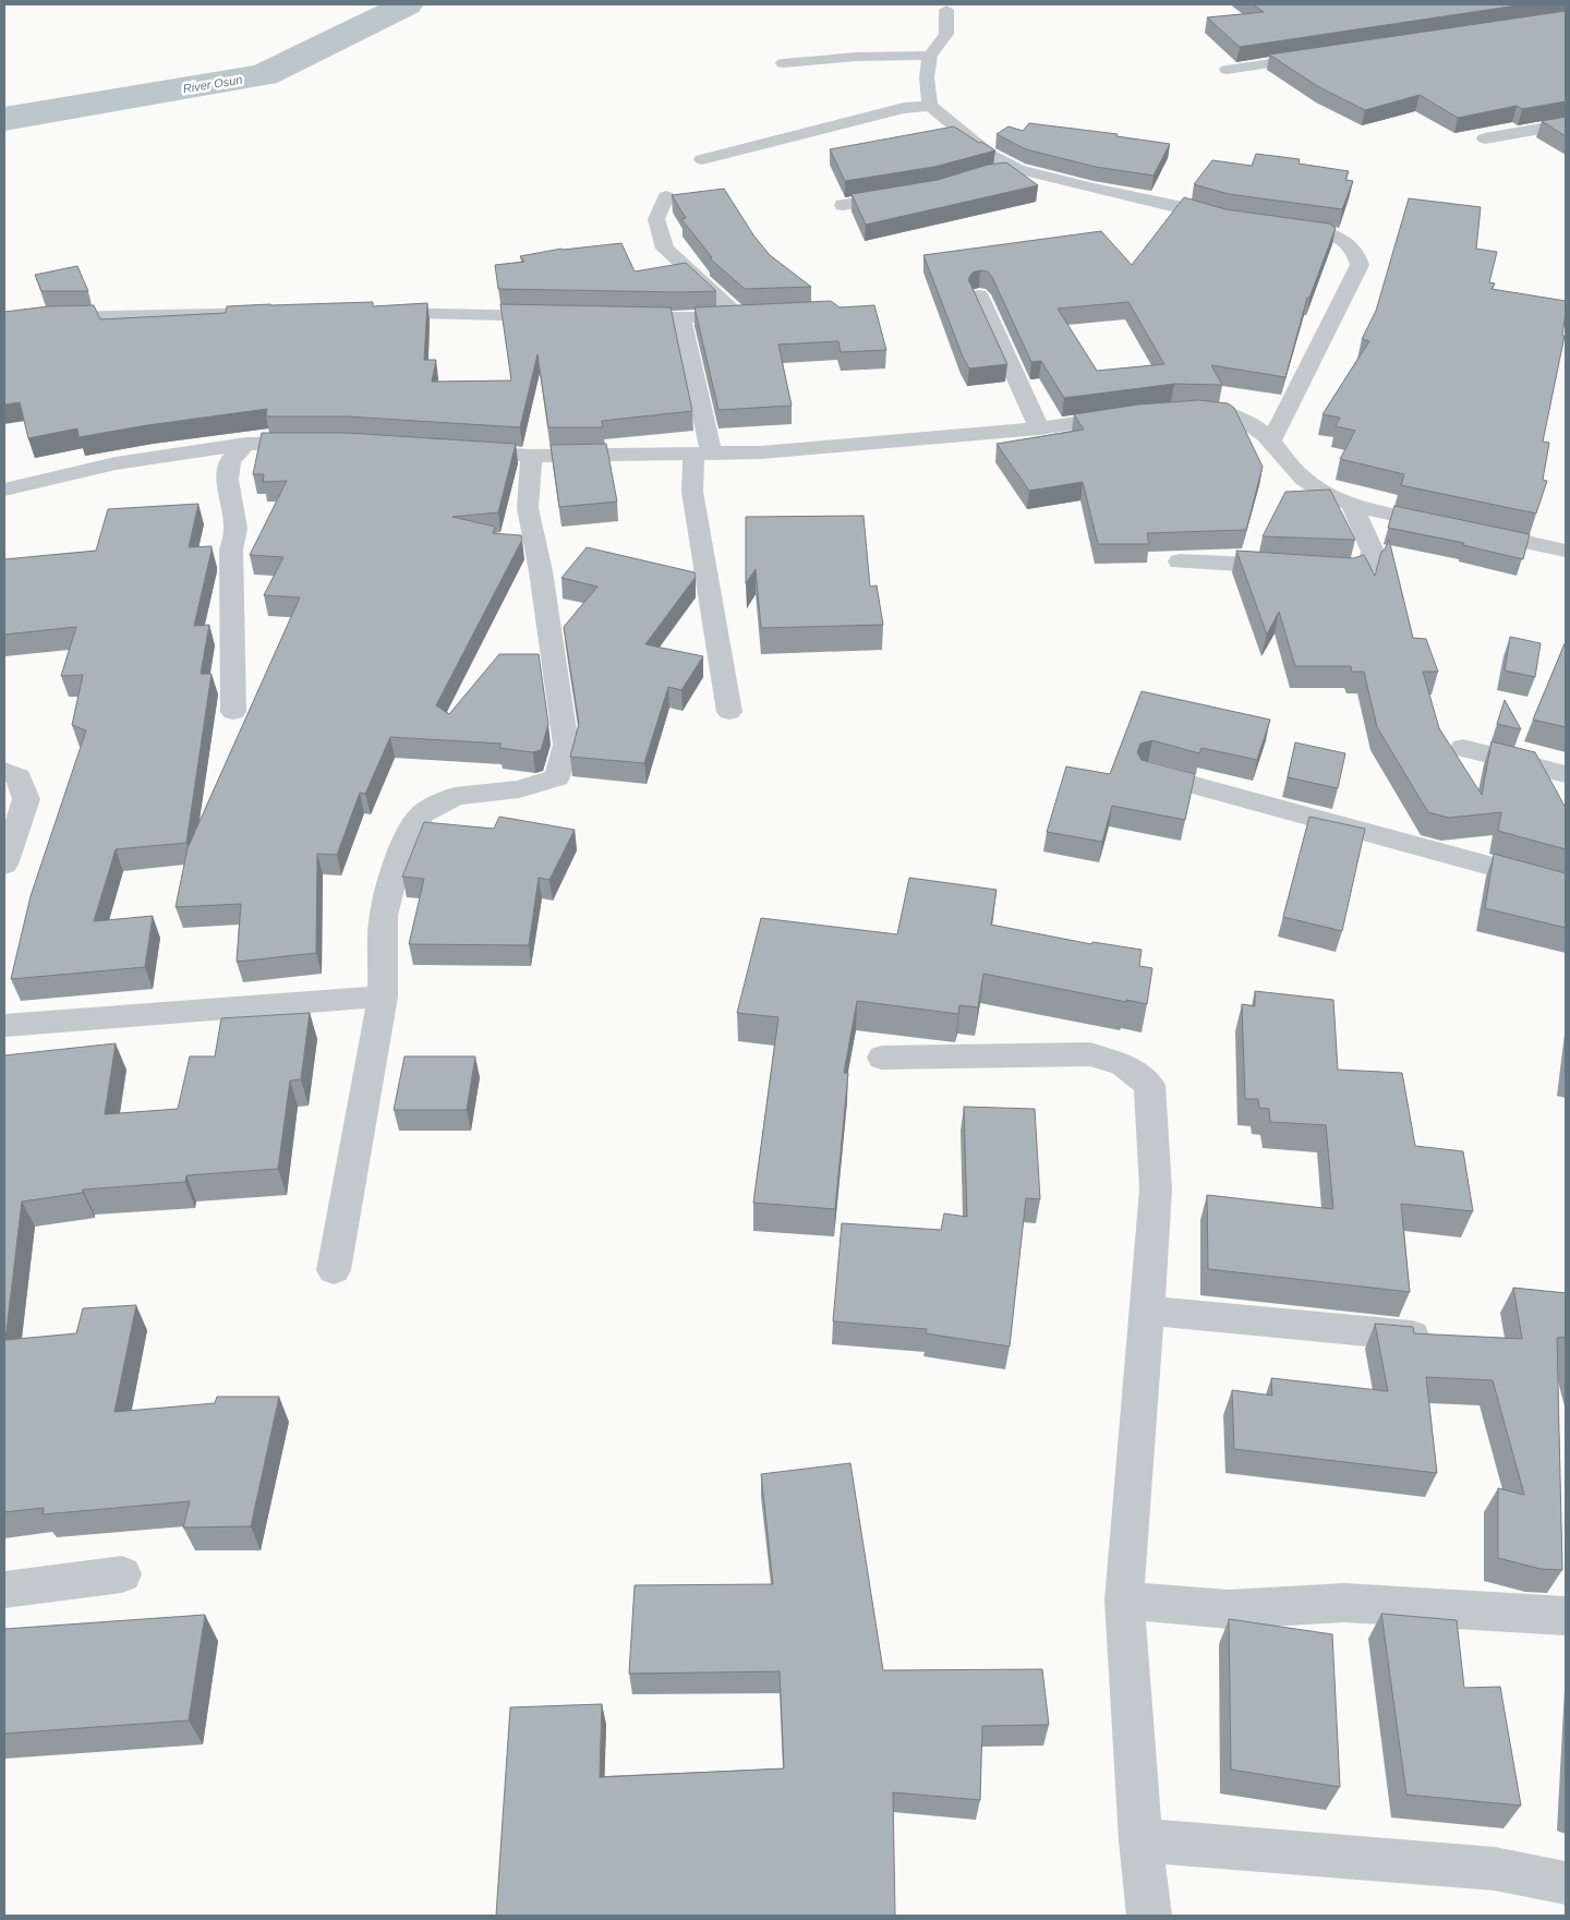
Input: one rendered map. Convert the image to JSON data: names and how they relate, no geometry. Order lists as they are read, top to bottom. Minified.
{"water":["River Osun"]}
